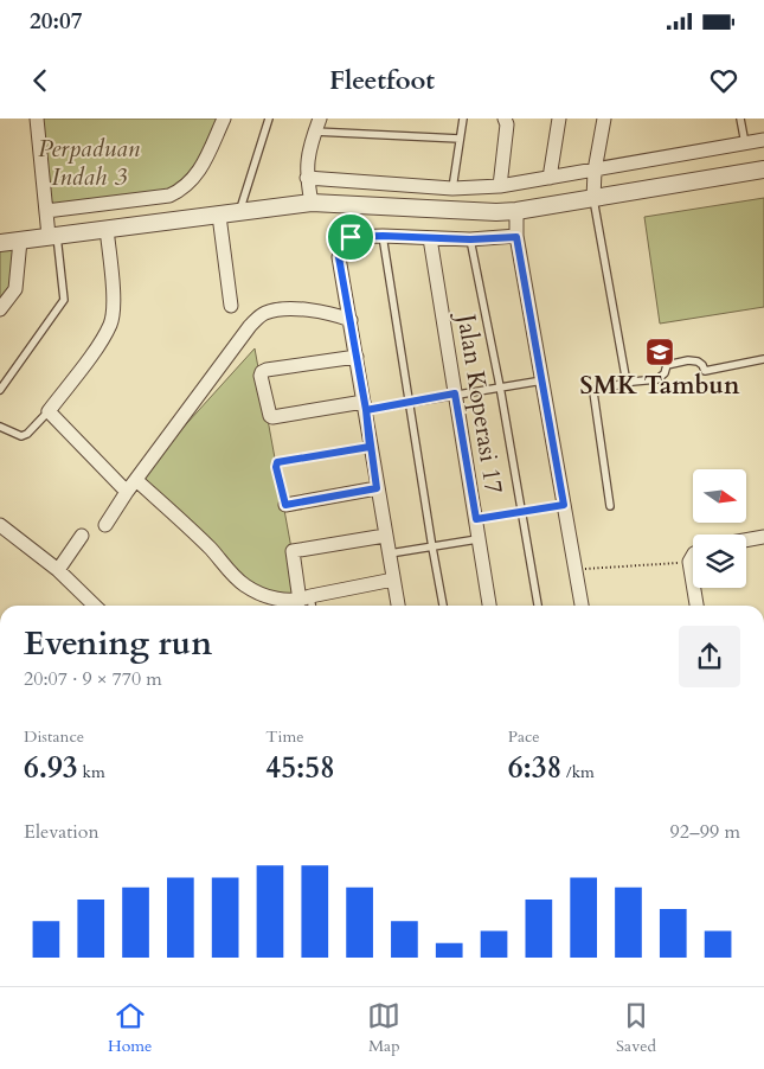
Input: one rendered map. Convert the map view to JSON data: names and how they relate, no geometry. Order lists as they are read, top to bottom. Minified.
{"streets":{"street":["Jalan Koperasi 17"]},"parks":["Perpaduan Indah 3"],"places":{"school or university":["SMK Tambun"]},"north":"right","page":{"status":"20:07","header":"Fleetfoot","heading":["Evening run","20:07 · 9 × 770 m"],"stats":[["Distance","6.93 km"],["Time","45:58"],["Pace","6:38 /km"]],"chart":["Elevation","92–99 m"],"tabs":["Home","Map","Saved"]}}
